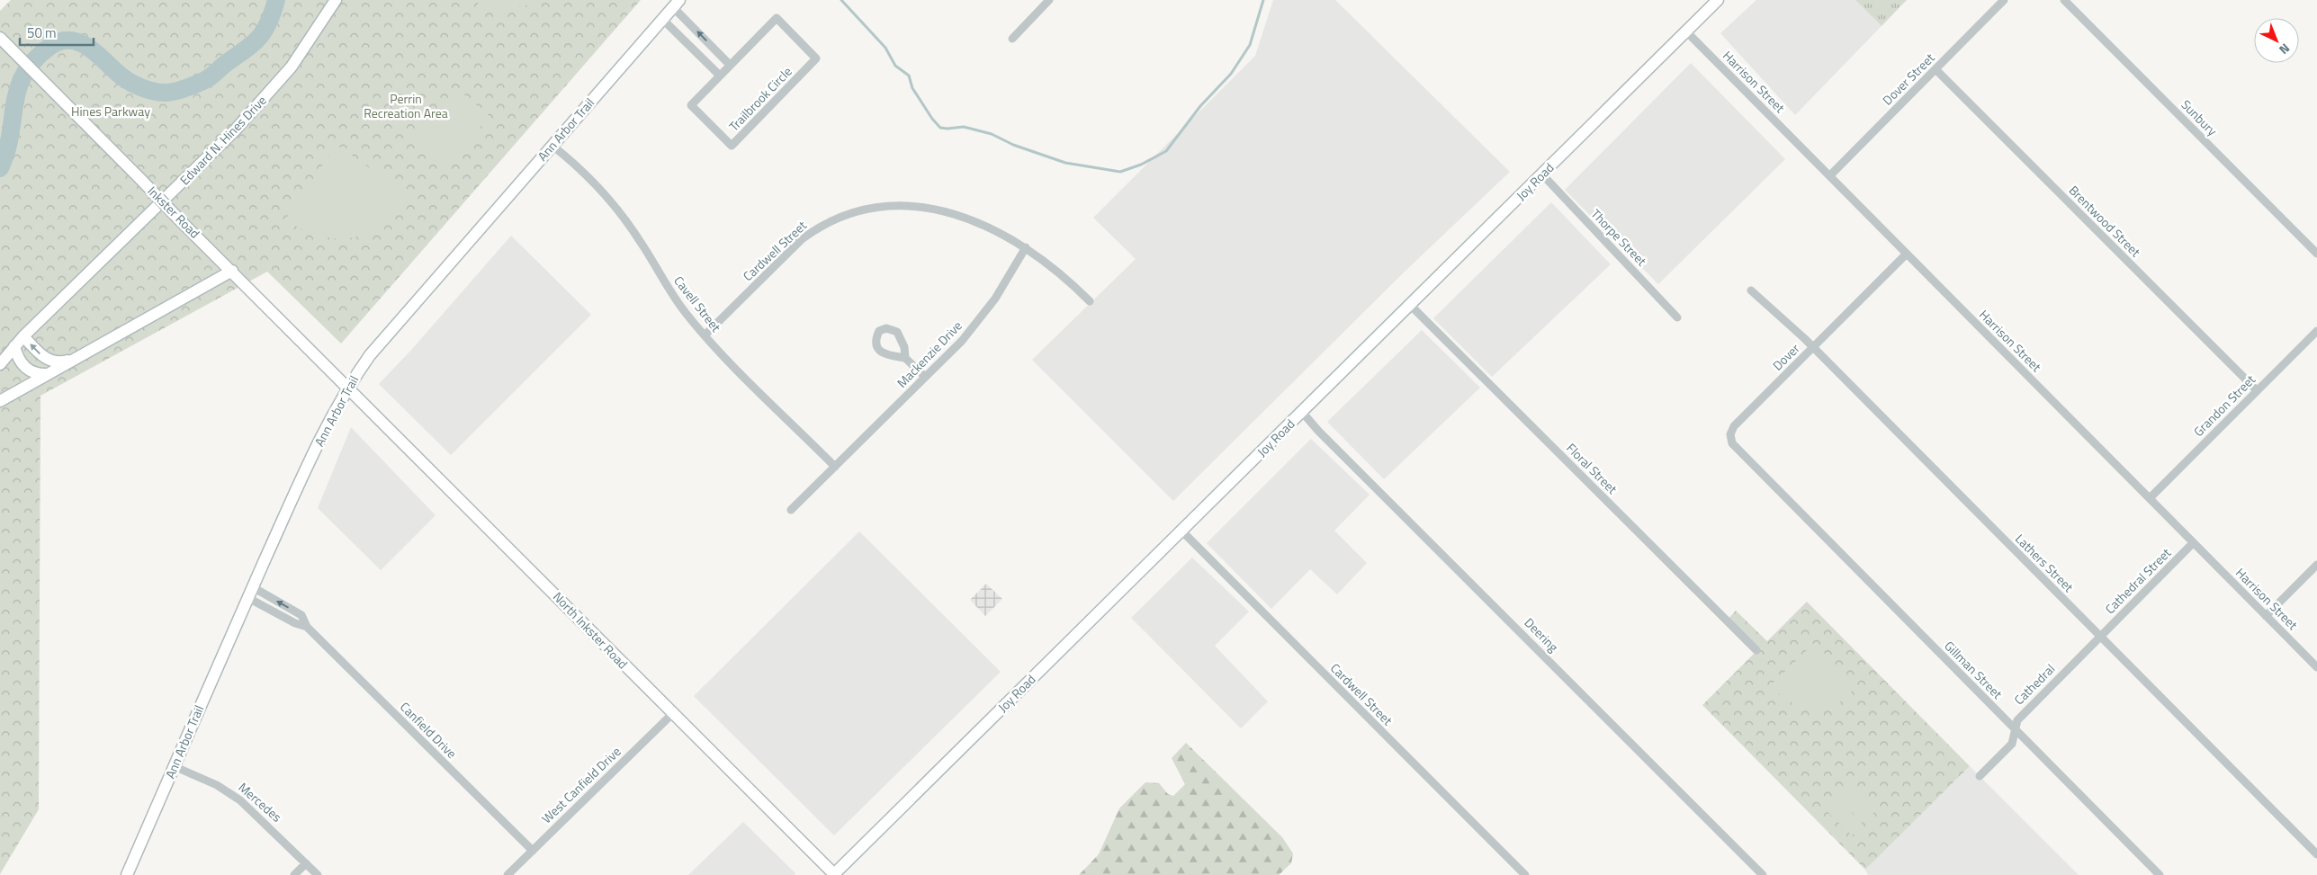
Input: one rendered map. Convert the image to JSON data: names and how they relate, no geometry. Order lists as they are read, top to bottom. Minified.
{"streets":{"main road":["Ann Arbor Trail","Edward N. Hines Drive","Joy Road","Inkster Road","North Inkster Road"],"street":["Dover Street","Harrison Street","Trailbrook Circle","Sunbury","Brentwood Street","Thorpe Street","Cardwell Street","Cavell Street","Mackenzie Drive","Dover","Grandon Street","Floral Street","Lathers Street","Cathedral Street","Deering","Gillman Street","Cathedral","Canfield Drive","West Canfield Drive","Mercedes"]},"crossings":[["Dover Street","Harrison Street"],["Dover Street","Brentwood Street"],["Harrison Street","Joy Road"],["Harrison Street","Dover"],["Harrison Street","Grandon Street"],["Harrison Street","Cathedral Street"],["Ann Arbor Trail","Inkster Road"],["Ann Arbor Trail","Cavell Street"],["Ann Arbor Trail","North Inkster Road"],["Ann Arbor Trail","Canfield Drive"],["Ann Arbor Trail","Mercedes"],["Joy Road","Thorpe Street"],["Joy Road","Cardwell Street"],["Joy Road","Floral Street"],["Joy Road","North Inkster Road"],["Joy Road","Deering"],["Inkster Road","North Inkster Road"],["Brentwood Street","Grandon Street"],["Cardwell Street","Cavell Street"],["Cardwell Street","Mackenzie Drive"],["Cavell Street","Mackenzie Drive"],["Dover","Lathers Street"],["Dover","Gillman Street"],["Lathers Street","Cathedral Street"],["Lathers Street","Cathedral"],["Cathedral Street","Cathedral"],["North Inkster Road","West Canfield Drive"],["Gillman Street","Cathedral"],["Canfield Drive","West Canfield Drive"]],"parks":["Perrin Recreation Area","Hines Parkway"],"scale_bar":"50 m","north":"bottom right"}
